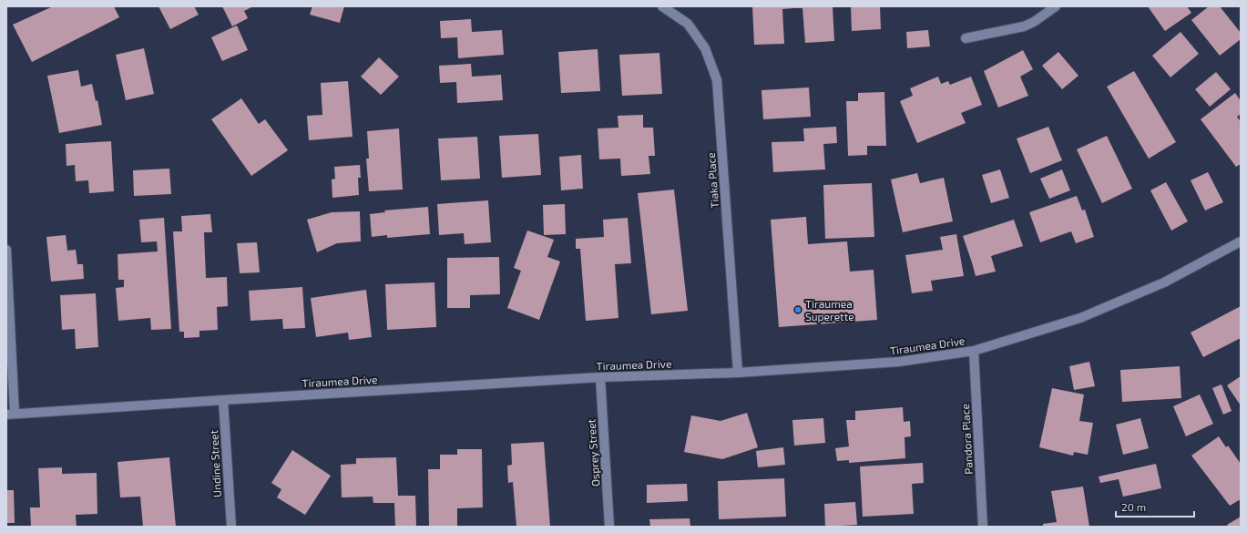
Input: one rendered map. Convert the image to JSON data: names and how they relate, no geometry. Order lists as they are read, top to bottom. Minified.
{"streets":{"street":["Tiaka Place","Tiraumea Drive","Pandora Place","Osprey Street","Undine Street"]},"crossings":[["Tiaka Place","Tiraumea Drive"],["Tiraumea Drive","Pandora Place"],["Tiraumea Drive","Osprey Street"],["Tiraumea Drive","Undine Street"]],"places":["Tiraumea Superette"],"scale_bar":"20 m"}
